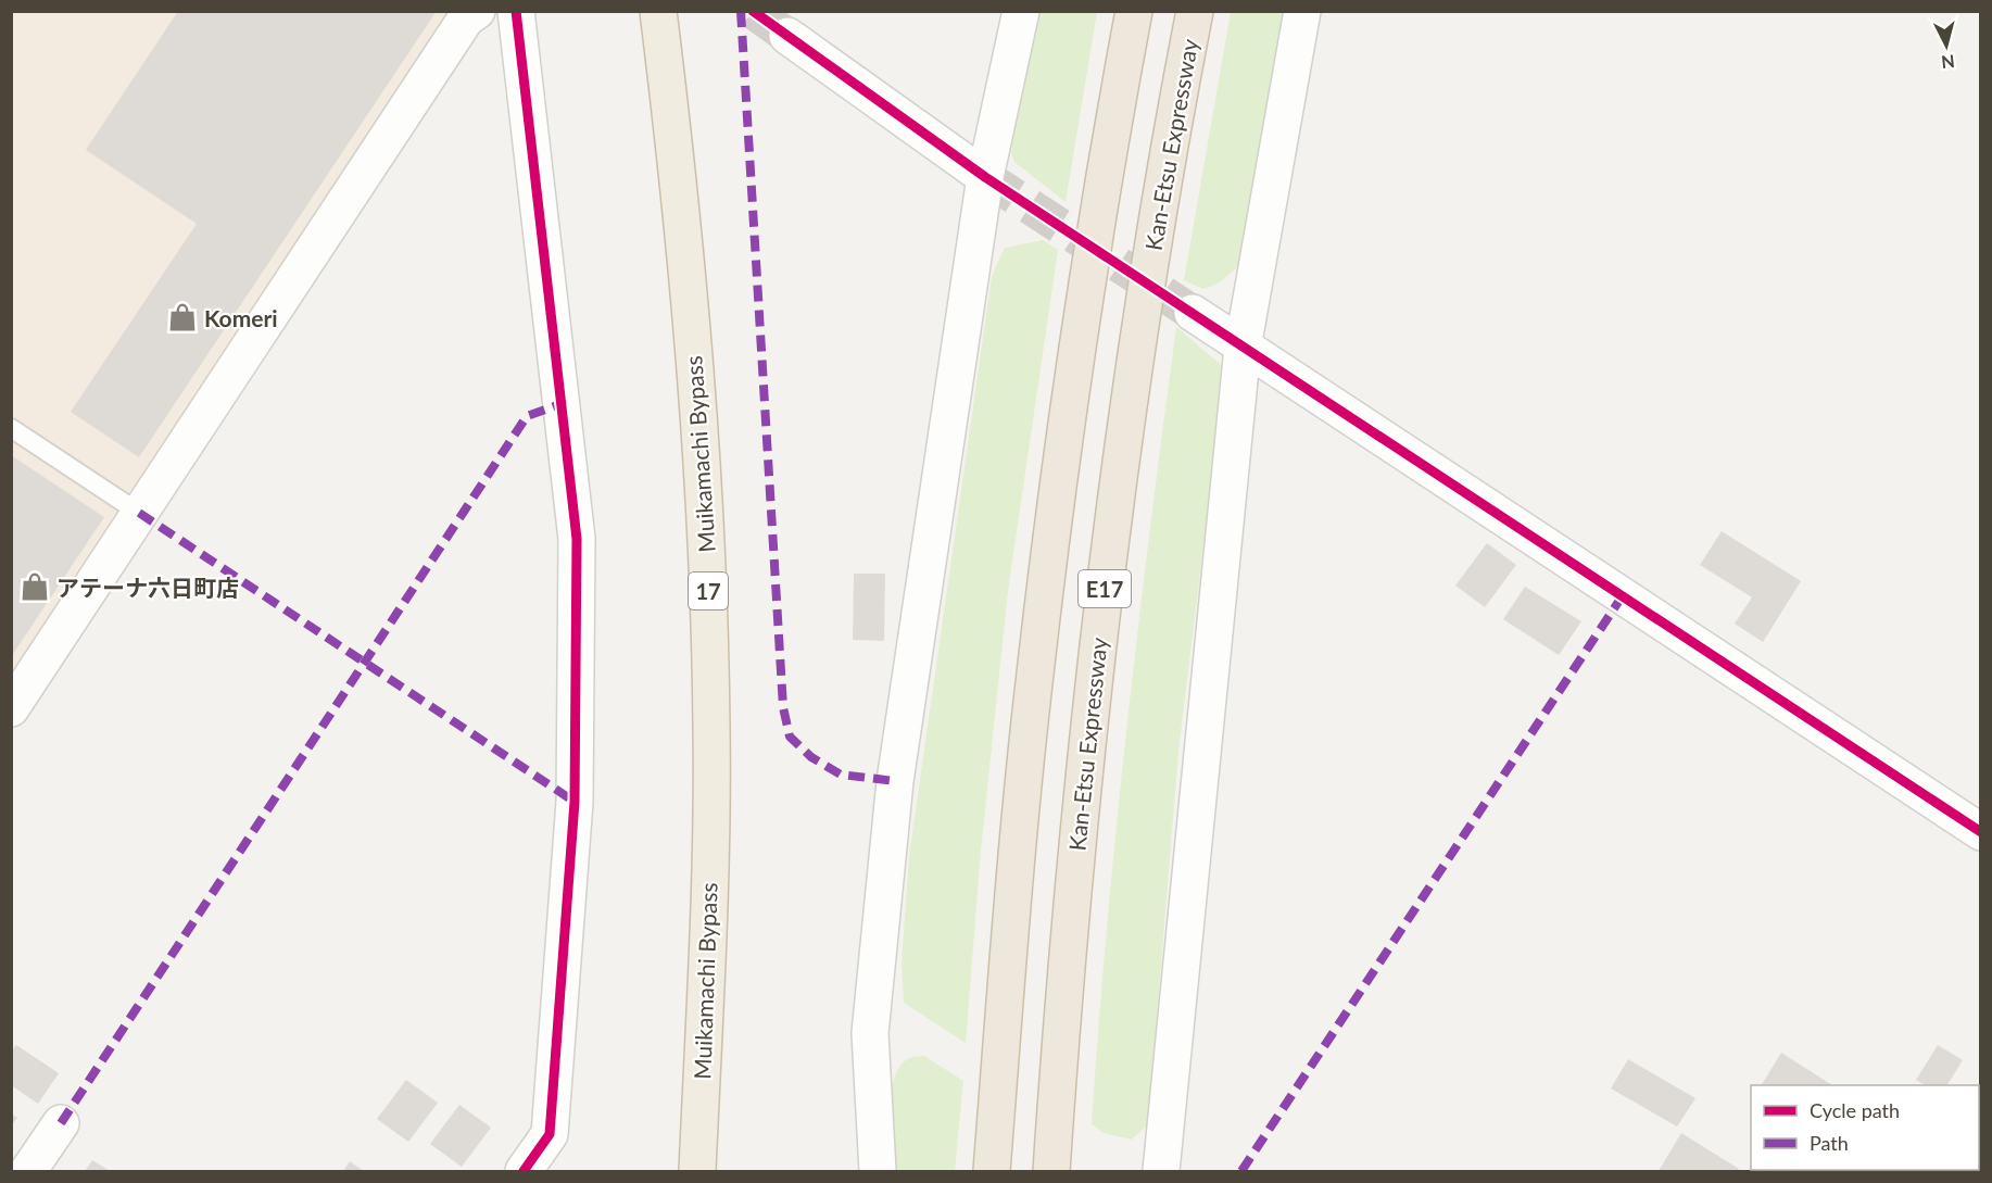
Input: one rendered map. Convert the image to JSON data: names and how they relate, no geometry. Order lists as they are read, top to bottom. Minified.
{"streets":{"highway":["Kan-Etsu Expressway","Muikamachi Bypass","E17","17"]},"places":{"shop":["Komeri","アテーナ六日町店"]},"legend":["Cycle path","Path"],"north":"bottom"}
